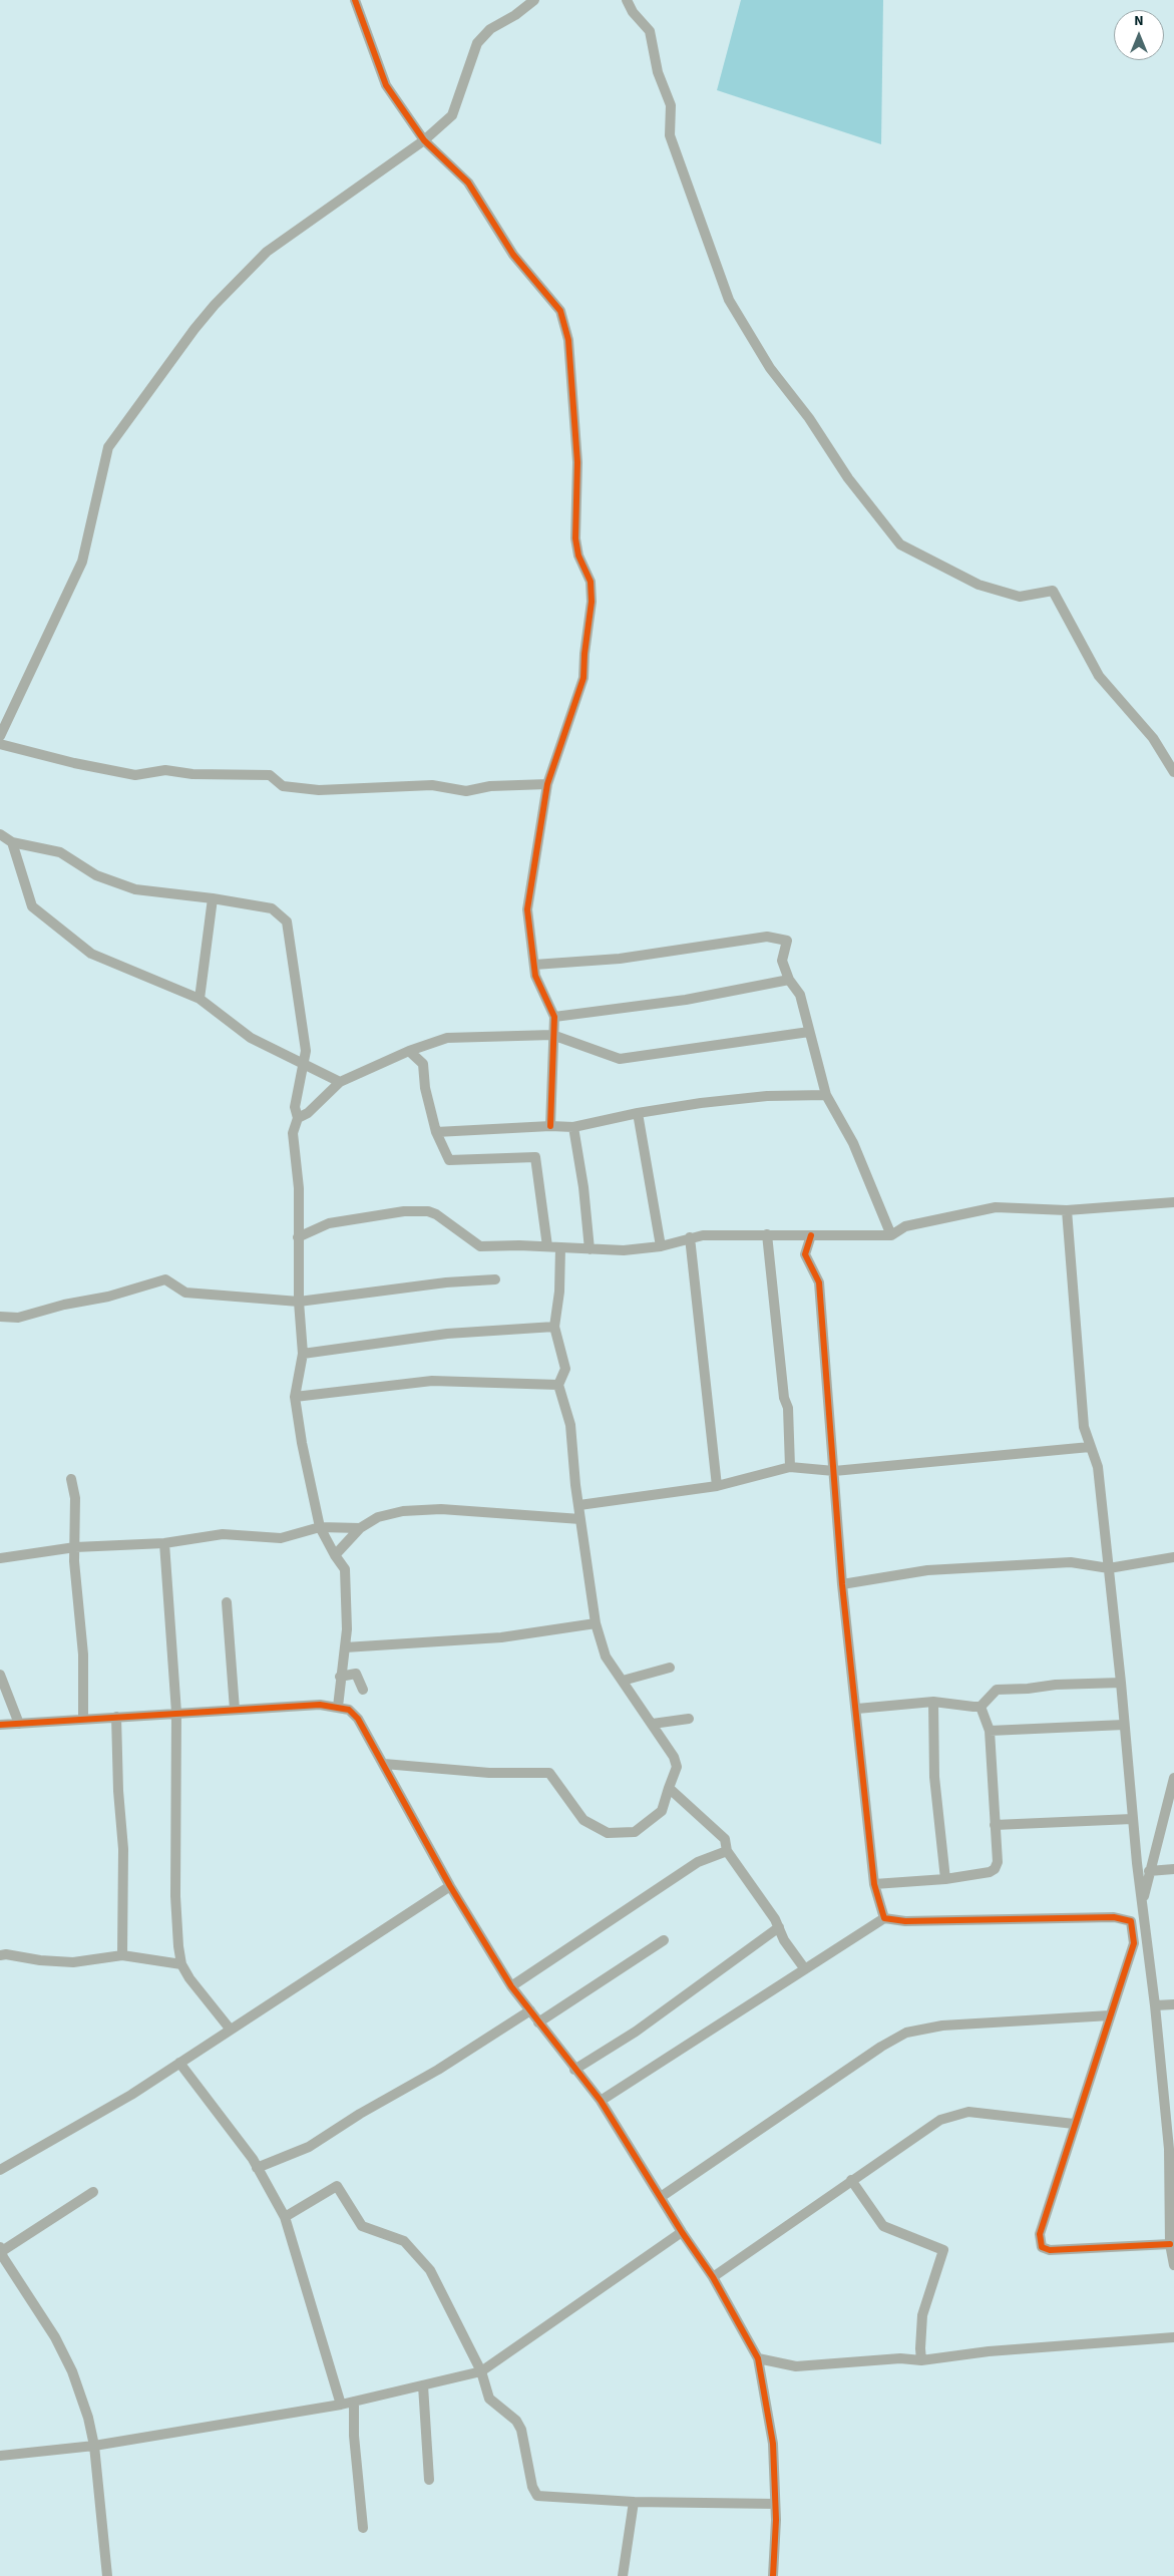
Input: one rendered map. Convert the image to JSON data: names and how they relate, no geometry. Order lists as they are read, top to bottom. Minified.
{"north":"top"}
